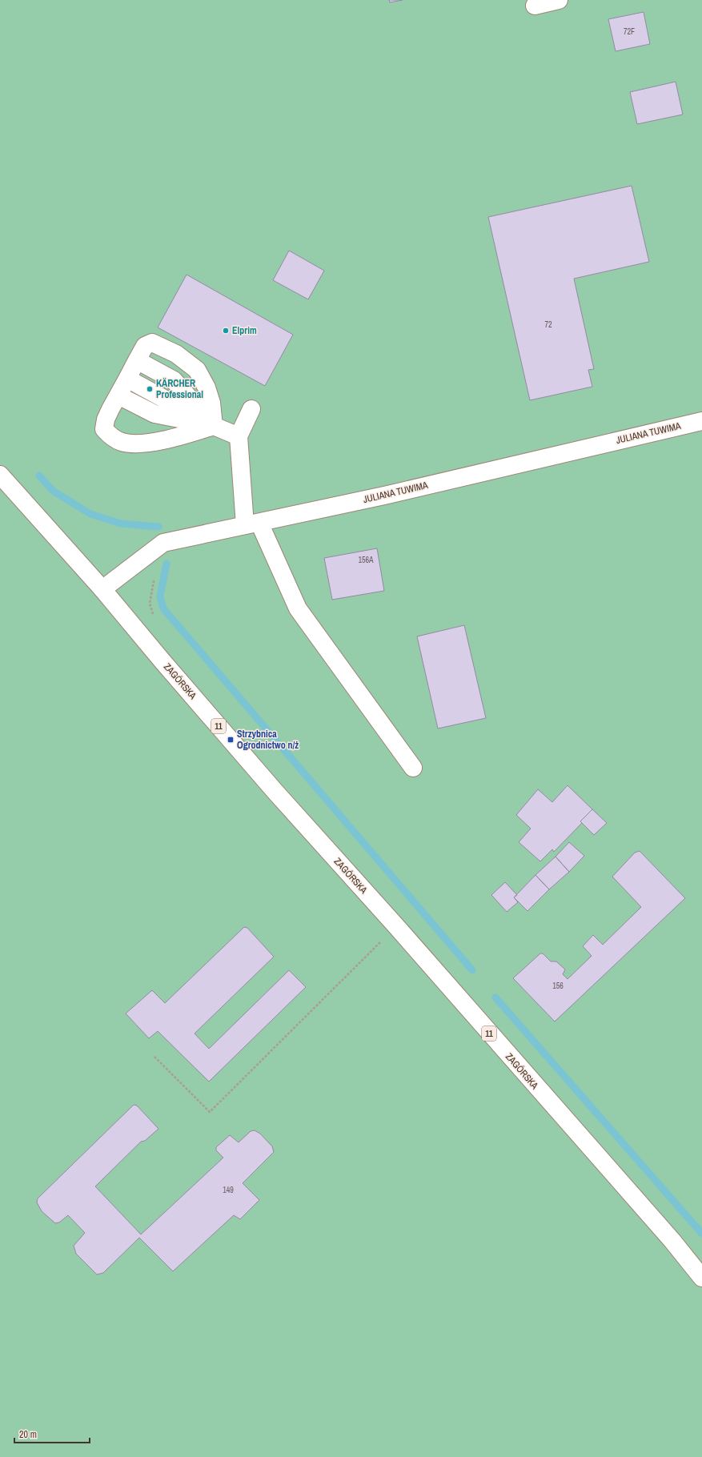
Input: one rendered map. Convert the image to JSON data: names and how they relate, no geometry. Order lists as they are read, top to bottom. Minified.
{"streets":{"main road":["JULIANA TUWIMA","ZAGÓRSKA","11"]},"crossings":[["JULIANA TUWIMA","ZAGÓRSKA"]],"places":{"other":["Elprim","KÄRCHER Professional"],"transit":["Strzybnica Ogrodnictwo n/ż"]},"house_numbers":["72F","72","156A","156","149"],"scale_bar":"20 m"}
